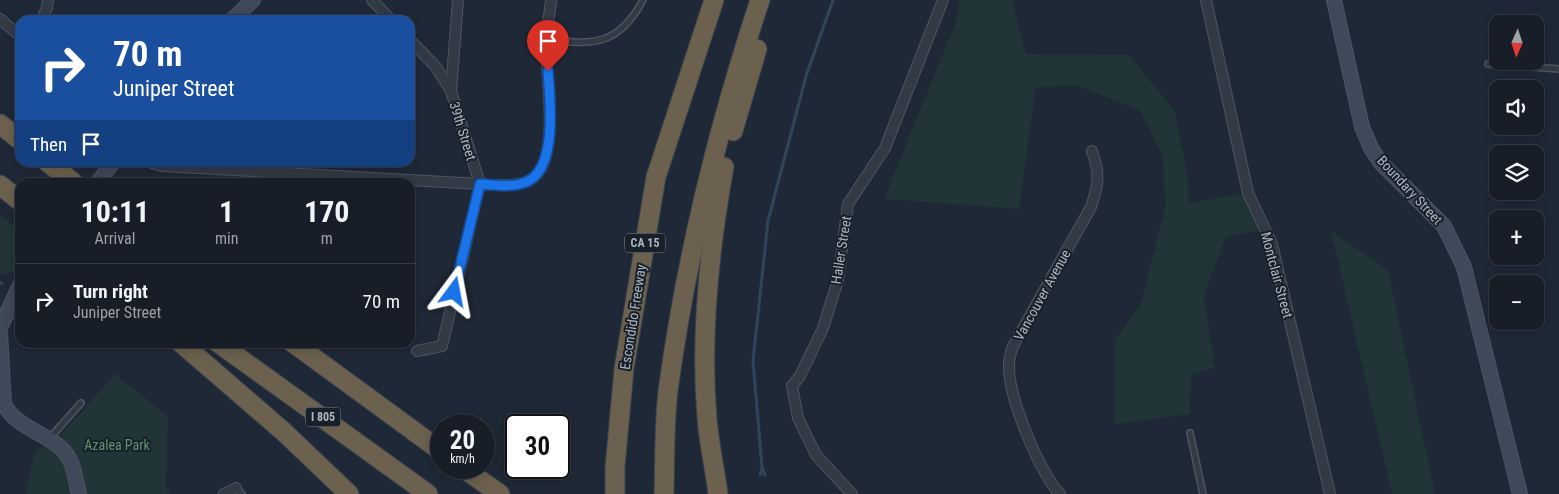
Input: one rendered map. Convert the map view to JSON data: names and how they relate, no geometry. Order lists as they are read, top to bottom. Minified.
{"streets":{"highway":["CA 15","Escondido Freeway","I 805"],"street":["39th Street","Boundary Street","Haller Street","Montclair Street","Vancouver Avenue"]},"parks":["Azalea Park"],"north":"bottom","page":{"map_buttons":["+","−"],"turn":["70 m","Juniper Street"],"then":"Then","eta":["10:11","Arrival","1","min","170","m"],"list":[{"name":"Turn right","note":"Juniper Street","value":"70 m"}],"speed":"20 km/h","limit":"30"}}
